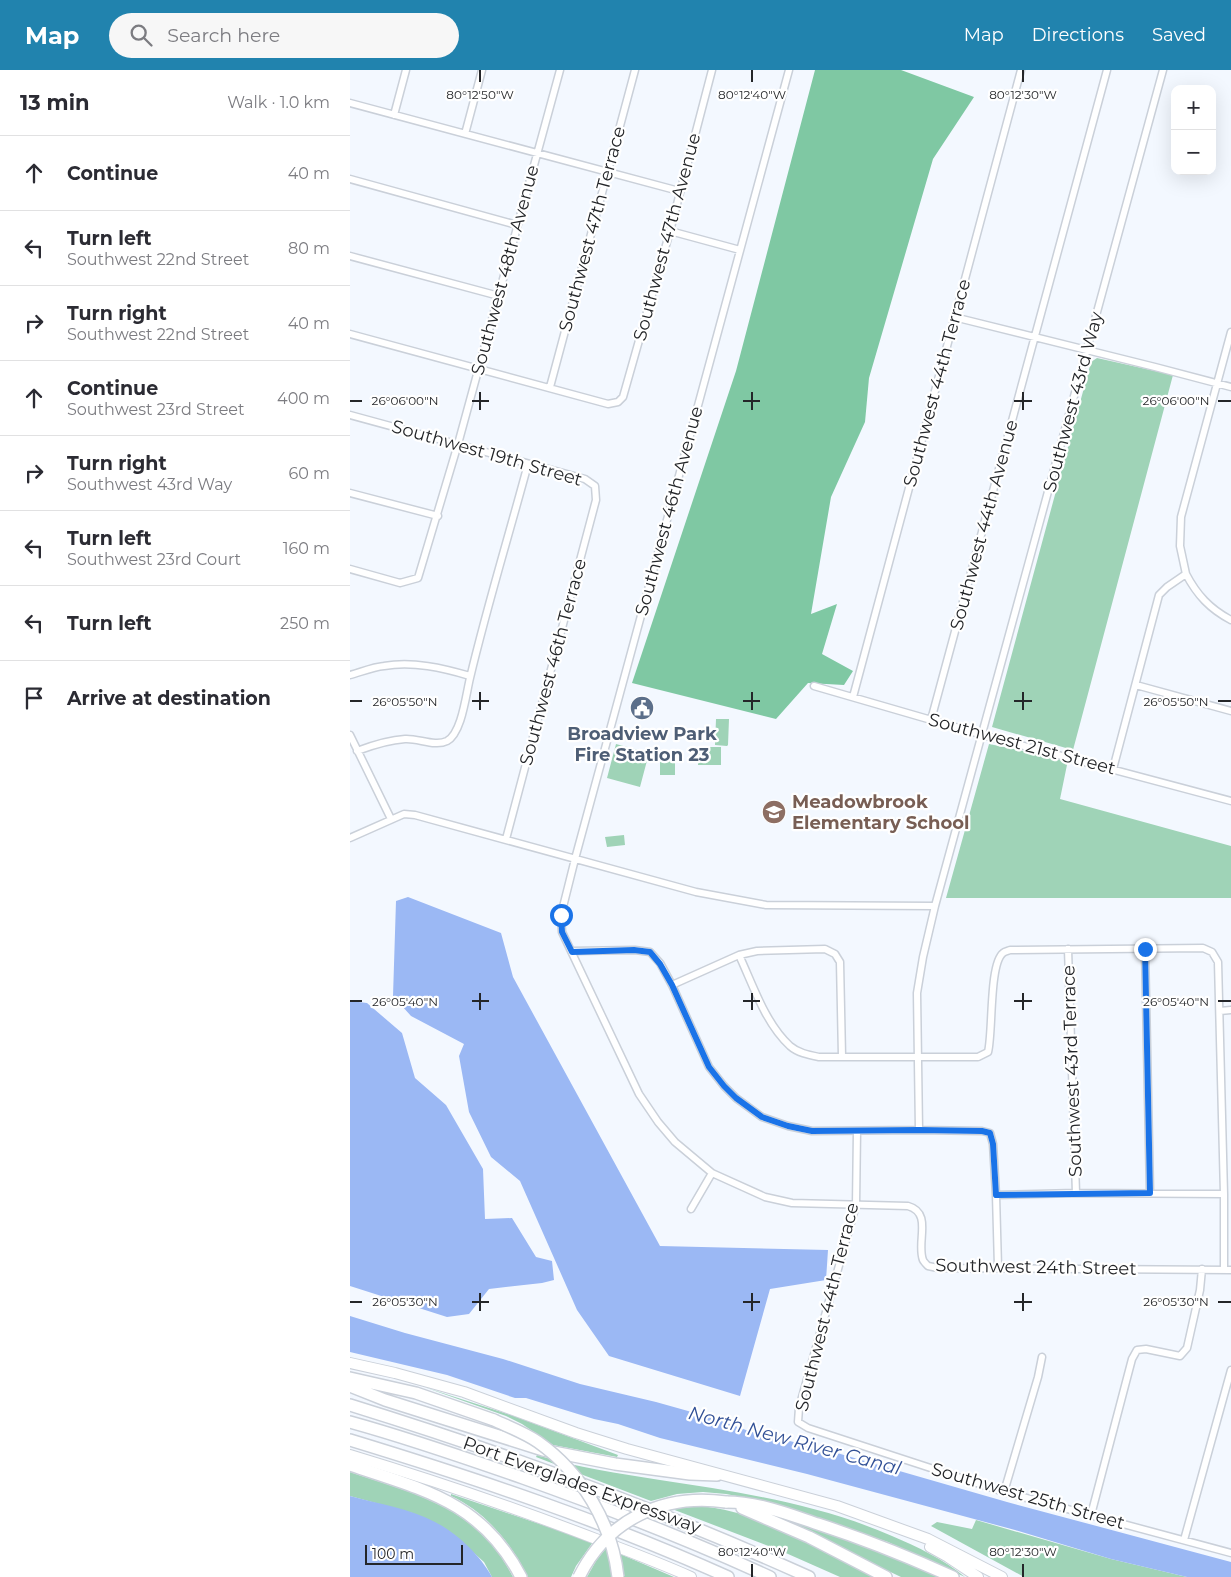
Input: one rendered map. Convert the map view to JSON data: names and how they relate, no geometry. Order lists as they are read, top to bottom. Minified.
{"streets":{"highway":["Port Everglades Expressway"],"street":["Southwest 47th Terrace","Southwest 47th Avenue","Southwest 48th Avenue","Southwest 44th Terrace","Southwest 43rd Way","Southwest 19th Street","Southwest 46th Avenue","Southwest 44th Avenue","Southwest 46th Terrace","Southwest 21st Street","Southwest 43rd Terrace","Southwest 24th Street","Southwest 25th Street"]},"crossings":[["Southwest 47th Terrace","Southwest 47th Avenue"],["Southwest 48th Avenue","Southwest 19th Street"],["Southwest 44th Terrace","Southwest 21st Street"],["Southwest 44th Terrace","Southwest 24th Street"],["Southwest 44th Terrace","Southwest 25th Street"],["Southwest 43rd Way","Southwest 21st Street"],["Southwest 19th Street","Southwest 46th Terrace"],["Southwest 46th Avenue","Southwest 24th Street"],["Southwest 44th Avenue","Southwest 21st Street"]],"water":["North New River Canal"],"places":{"public building":["Broadview Park Fire Station 23"],"school or university":["Meadowbrook Elementary School"]},"scale_bar":"100 m","page":{"header":"Map","search":"Search here","nav":["Map","Directions","Saved"],"heading":["13 min","Walk · 1.0 km"],"map_buttons":["+","−"],"list":[["Continue","40 m"],["Turn left","Southwest 22nd Street","80 m"],["Turn right","Southwest 22nd Street","40 m"],["Continue","Southwest 23rd Street","400 m"],["Turn right","Southwest 43rd Way","60 m"],["Turn left","Southwest 23rd Court","160 m"],["Turn left","250 m"],"Arrive at destination"],"scale":"100 m"},"coordinates":["80°12'50\"W","80°12'40\"W","80°12'30\"W","26°06'00\"N","26°05'50\"N","26°05'40\"N","26°05'30\"N"]}
